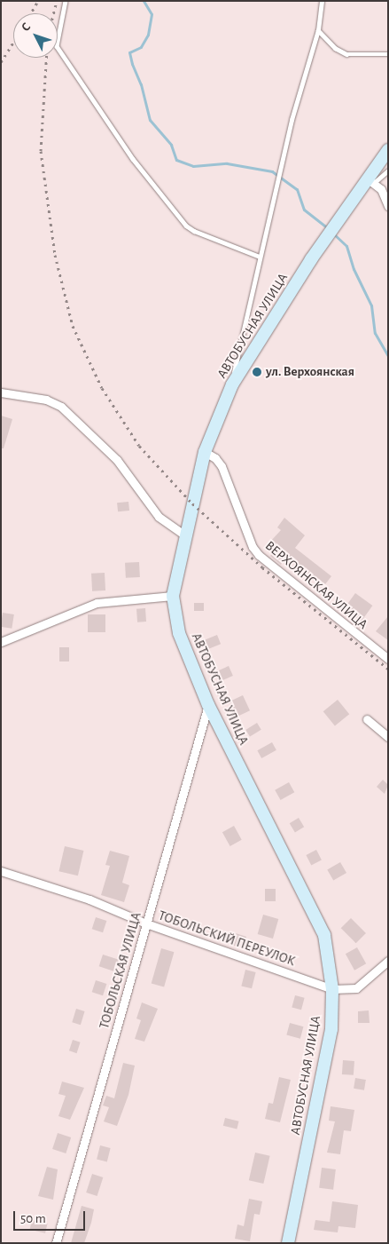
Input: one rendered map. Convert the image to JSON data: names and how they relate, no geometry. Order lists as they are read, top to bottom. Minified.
{"streets":{"street":["АВТОБУСНАЯ УЛИЦА","ВЕРХОЯНСКАЯ УЛИЦА","ТОБОЛЬСКИЙ ПЕРЕУЛОК","ТОБОЛЬСКАЯ УЛИЦА"]},"crossings":[["АВТОБУСНАЯ УЛИЦА","ВЕРХОЯНСКАЯ УЛИЦА"],["АВТОБУСНАЯ УЛИЦА","ТОБОЛЬСКИЙ ПЕРЕУЛОК"],["АВТОБУСНАЯ УЛИЦА","ТОБОЛЬСКАЯ УЛИЦА"],["ТОБОЛЬСКИЙ ПЕРЕУЛОК","ТОБОЛЬСКАЯ УЛИЦА"]],"places":["ул. Верхоянская"],"scale_bar":"50 m","north":"top left"}
